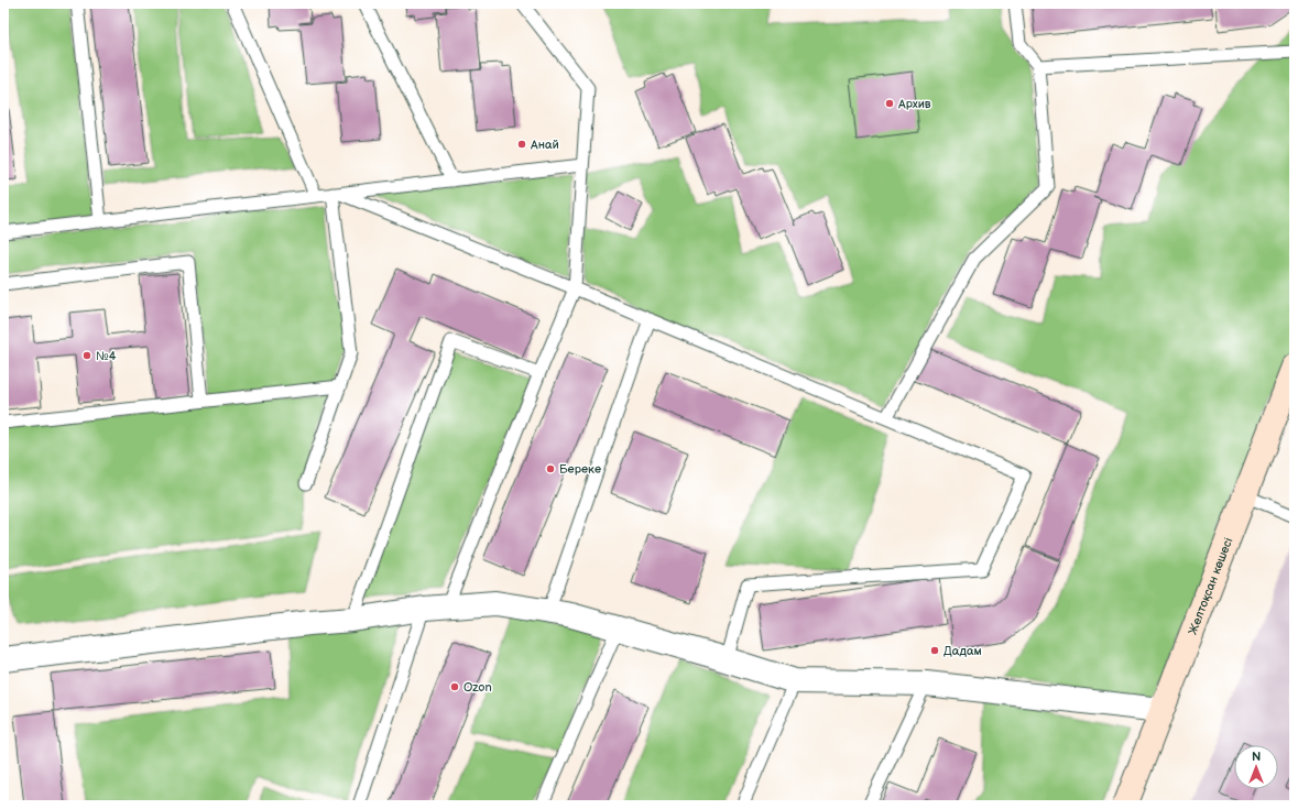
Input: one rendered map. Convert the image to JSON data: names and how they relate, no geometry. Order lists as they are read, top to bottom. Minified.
{"streets":{"main road":["Желтоқсан көшесі"]},"places":["Архив","Анай","№4","Береке","Дадам","Ozon"],"north":"top"}
